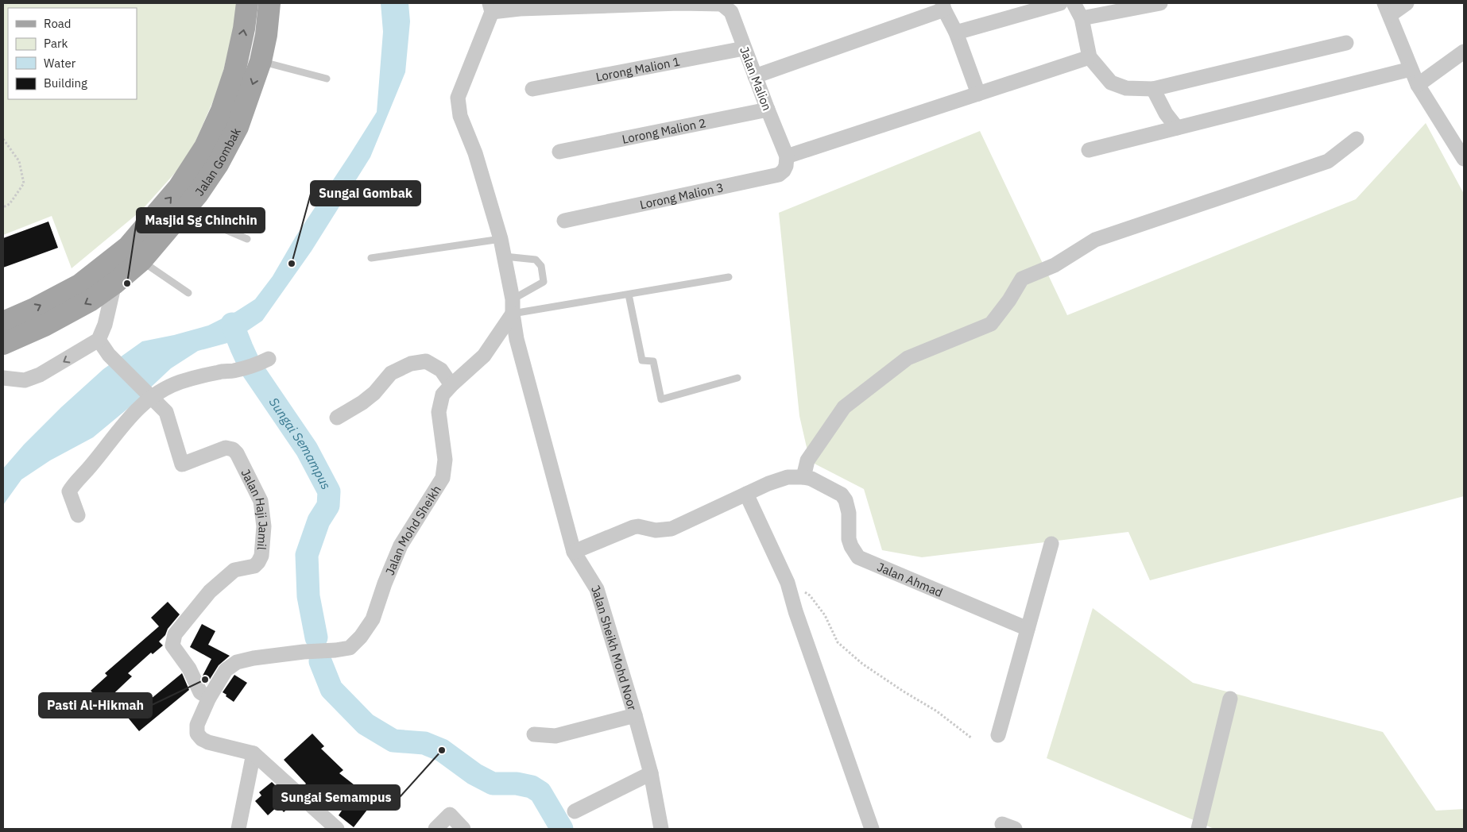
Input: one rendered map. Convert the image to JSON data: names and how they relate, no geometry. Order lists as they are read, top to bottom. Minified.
{"streets":{"main road":["Jalan Gombak"],"street":["Lorong Malion 1","Jalan Malion","Lorong Malion 2","Lorong Malion 3","Jalan Haji Jamil","Jalan Mohd Sheikh","Jalan Ahmad","Jalan Sheikh Mohd Noor"]},"crossings":[["Lorong Malion 1","Jalan Malion"],["Jalan Malion","Lorong Malion 2"],["Jalan Malion","Lorong Malion 3"],["Jalan Haji Jamil","Jalan Mohd Sheikh"],["Jalan Mohd Sheikh","Jalan Sheikh Mohd Noor"]],"water":["Sungai Semampus"],"places":["Sungai Gombak","Masjid Sg Chinchin","Pasti Al-Hikmah","Sungai Semampus"],"legend":["Road","Park","Water","Building"]}
